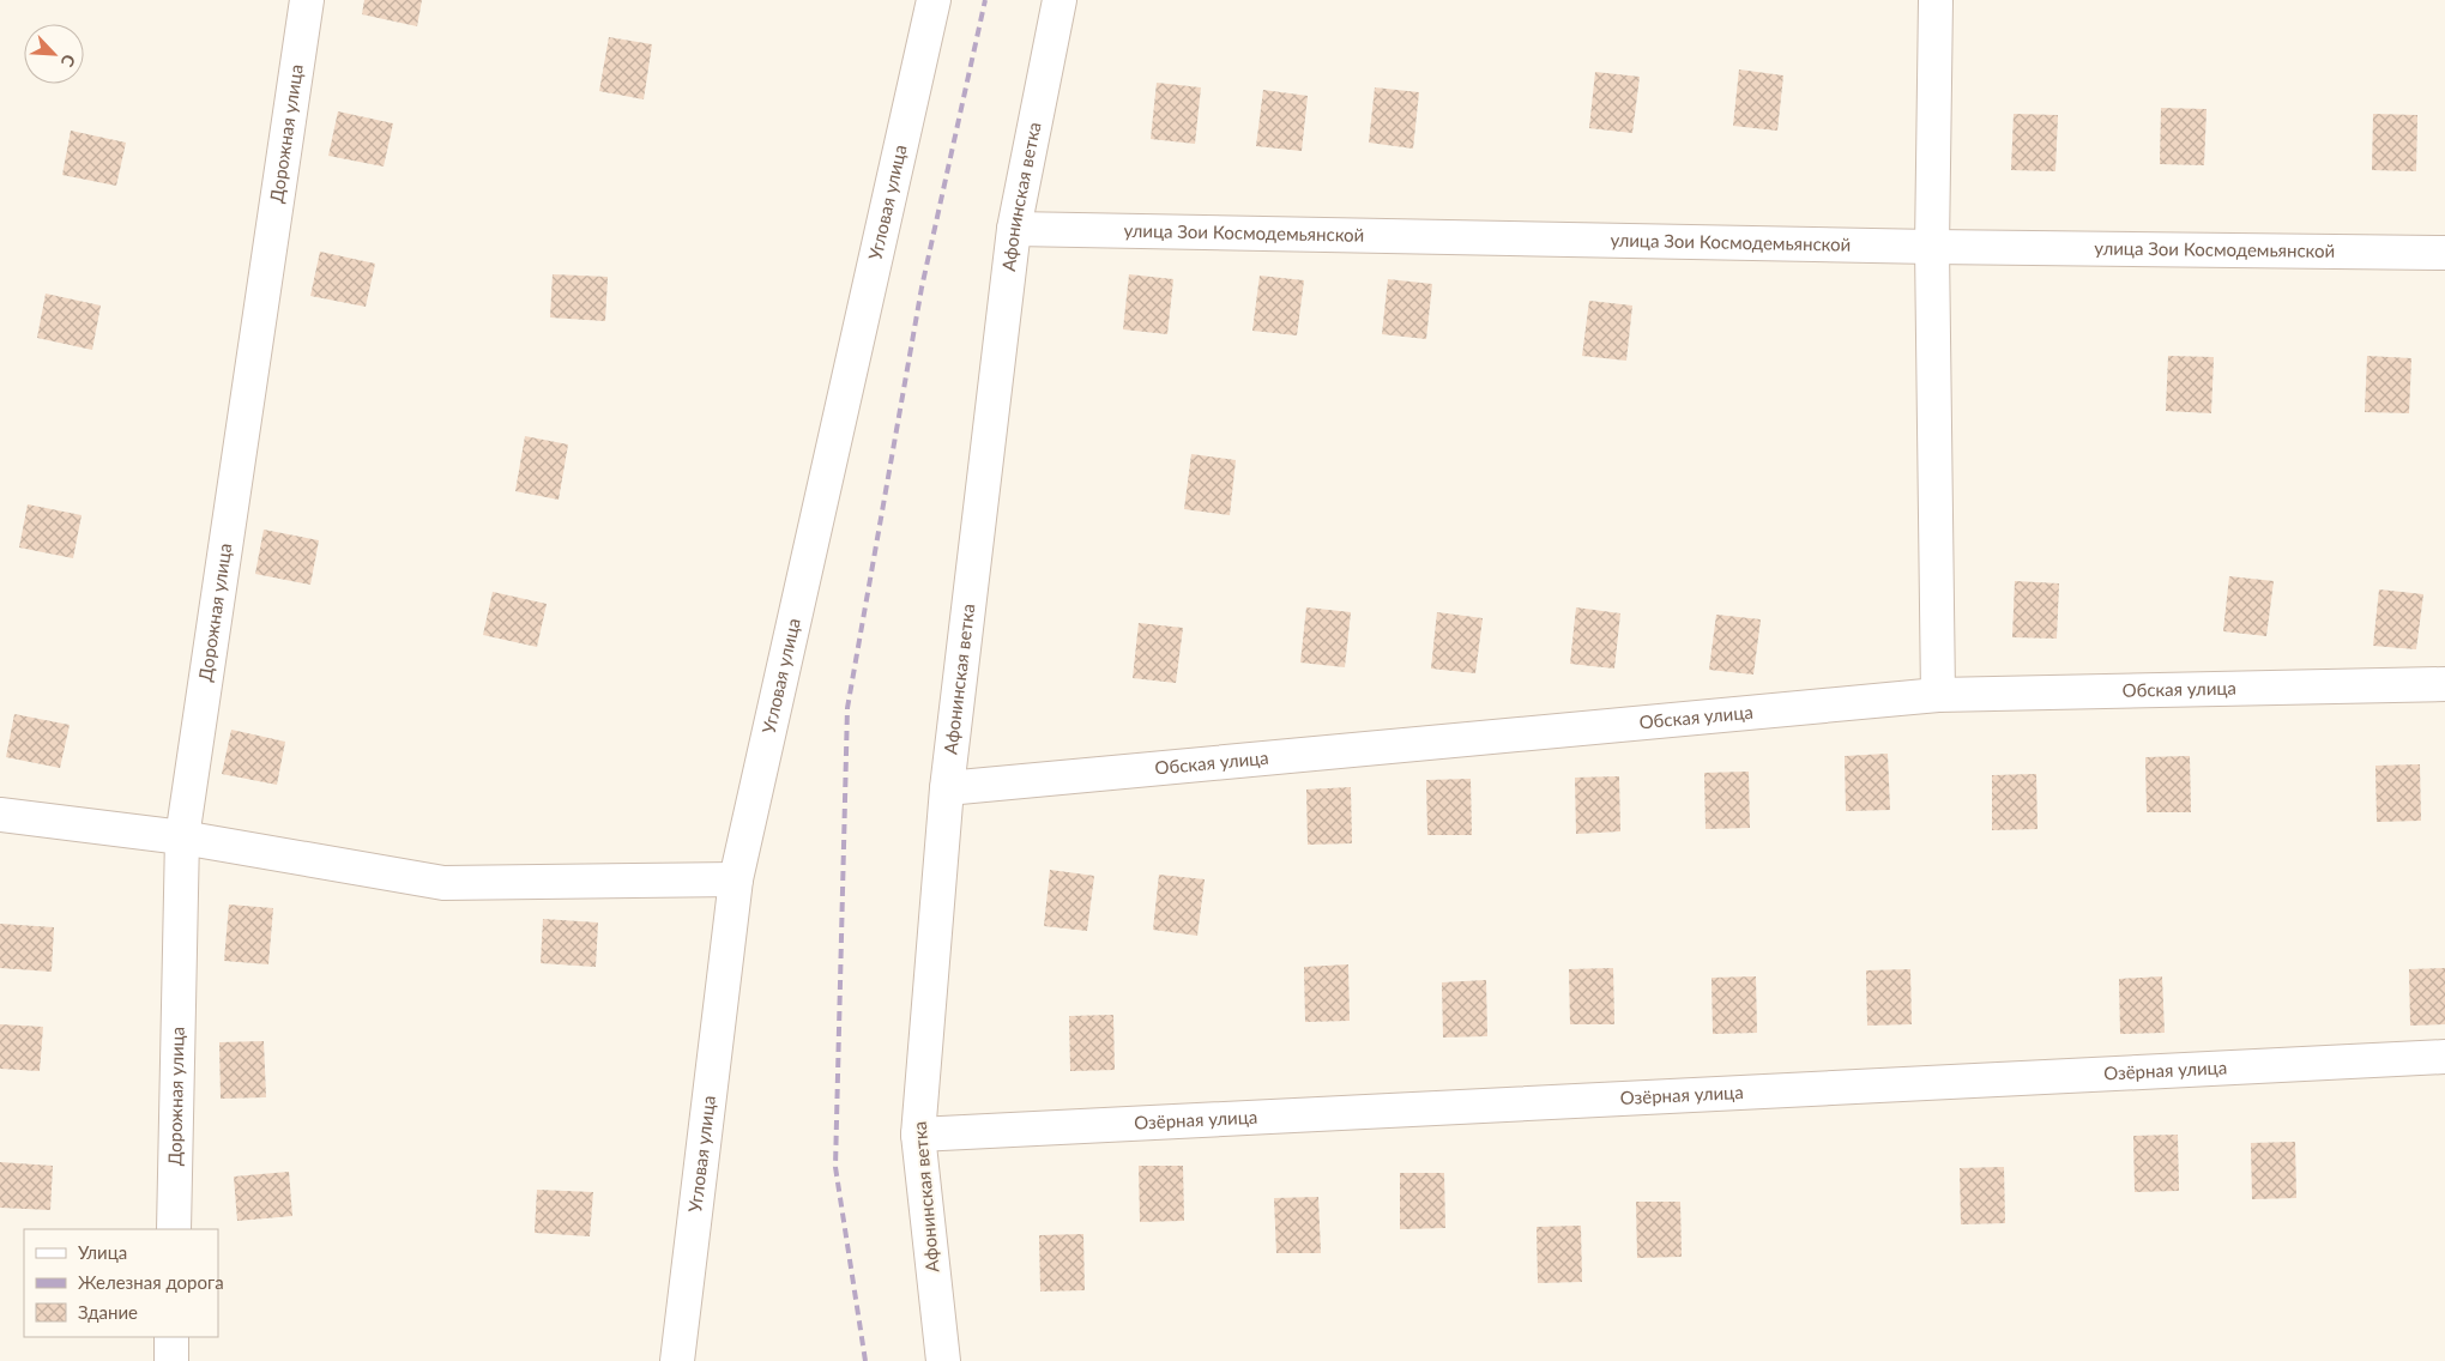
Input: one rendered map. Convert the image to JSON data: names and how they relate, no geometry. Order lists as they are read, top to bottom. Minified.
{"streets":{"street":["Дорожная улица","Афонинская ветка","Угловая улица","улица Зои Космодемьянской","Обская улица","Озёрная улица"]},"crossings":[["Афонинская ветка","улица Зои Космодемьянской"],["Афонинская ветка","Обская улица"],["Афонинская ветка","Озёрная улица"]],"legend":["Улица","Железная дорога","Здание"],"north":"bottom right"}
